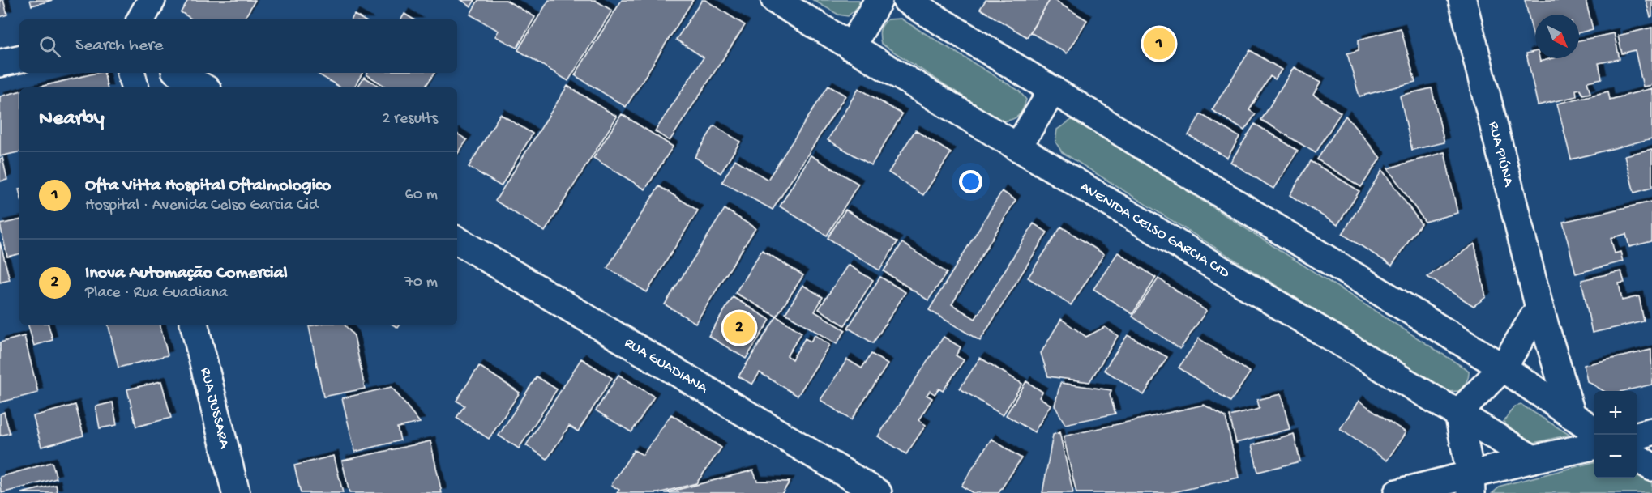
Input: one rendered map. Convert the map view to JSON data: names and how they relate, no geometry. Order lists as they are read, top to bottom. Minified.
{"streets":{"street":["RUA PIÚNA","AVENIDA CELSO GARCIA CID","RUA GUADIANA","RUA JUSSARA"]},"north":"bottom right","page":{"search":"Search here","pins":["1","2"],"heading":["Nearby","2 results"],"list":[{"mark":"1","name":"Ofta Vitta Hospital Oftalmologico","note":"Hospital · Avenida Celso Garcia Cid","value":"60 m"},{"mark":"2","name":"Inova Automação Comercial","note":"Place · Rua Guadiana","value":"70 m"}],"map_buttons":["+","−"]}}
